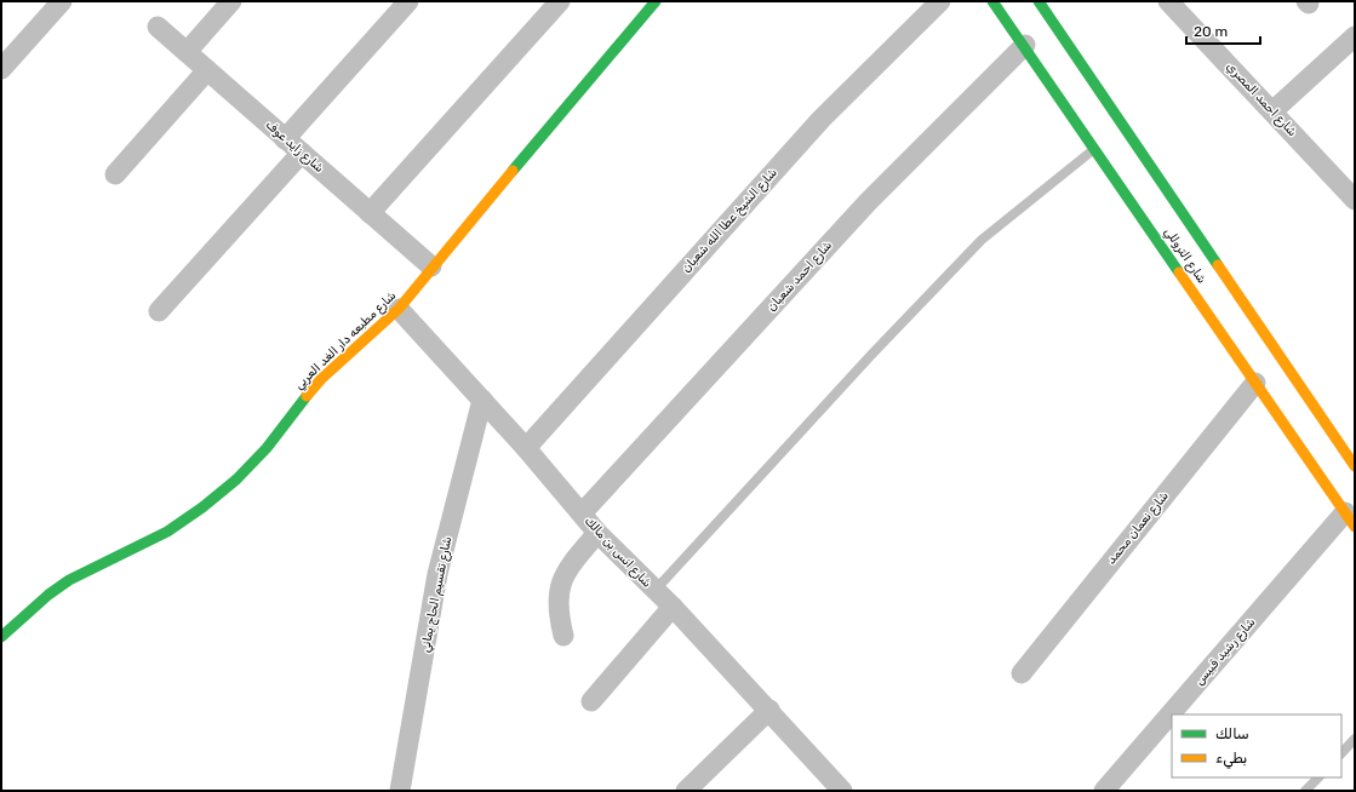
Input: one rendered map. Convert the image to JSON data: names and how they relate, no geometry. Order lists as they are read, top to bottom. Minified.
{"streets":{"street":["شارع احمد المصري","شارع زايد عوف","شارع الشيخ عطا الله شعبان","شارع التروللي","شارع احمد شعبان","شارع مطبعه دار الغد العربي","شارع نعمان محمد","شارع انس بن مالك","شارع تقسيم الحاج يماني","شارع رشيد قبيس"]},"crossings":[["شارع زايد عوف","شارع مطبعه دار الغد العربي"],["شارع الشيخ عطا الله شعبان","شارع انس بن مالك"],["شارع التروللي","شارع احمد شعبان"],["شارع التروللي","شارع نعمان محمد"],["شارع التروللي","شارع رشيد قبيس"],["شارع احمد شعبان","شارع انس بن مالك"],["شارع مطبعه دار الغد العربي","شارع انس بن مالك"],["شارع انس بن مالك","شارع تقسيم الحاج يماني"]],"legend":["سالك","بطيء"],"scale_bar":"20 m"}
